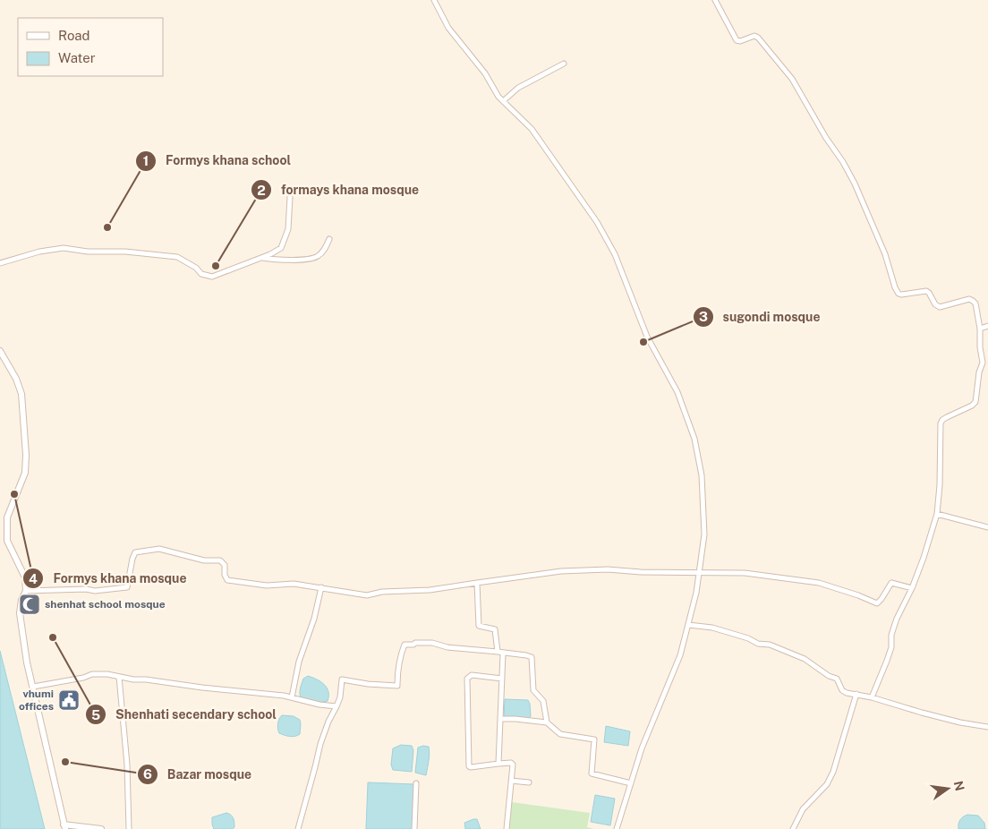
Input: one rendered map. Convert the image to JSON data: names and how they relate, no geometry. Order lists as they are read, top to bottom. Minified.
{"places":{"other":["Formys khana school","formays khana mosque","sugondi mosque","Formys khana mosque","Shenhati secendary school","Bazar mosque"],"mosque":["shenhat school mosque"],"public building":["vhumi offices"]},"legend":["Road","Water"],"north":"right"}
